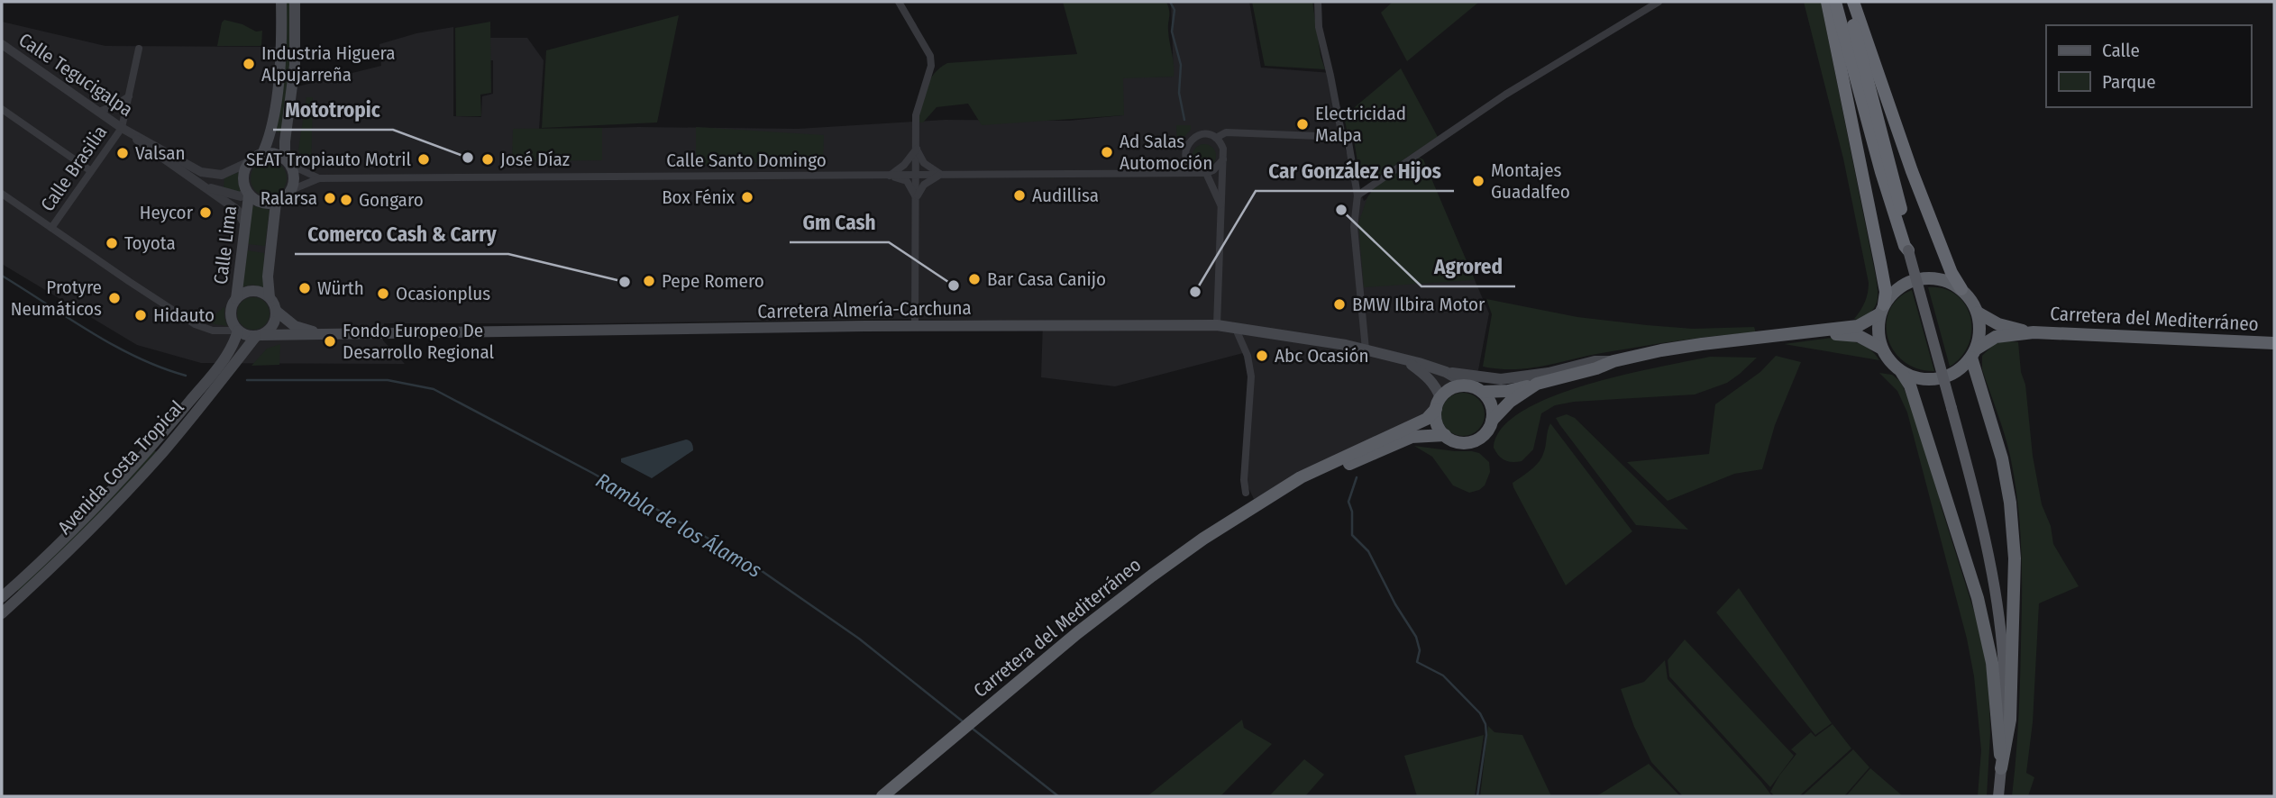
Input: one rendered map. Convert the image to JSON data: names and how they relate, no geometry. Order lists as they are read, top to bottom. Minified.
{"streets":{"highway":["Carretera del Mediterráneo"],"main road":["Calle Lima","Carretera Almería-Carchuna","Avenida Costa Tropical"],"street":["Calle Tegucigalpa","Calle Santo Domingo","Calle Brasilia"]},"crossings":[["Calle Tegucigalpa","Calle Santo Domingo"],["Calle Tegucigalpa","Calle Brasilia"],["Calle Tegucigalpa","Calle Lima"],["Calle Santo Domingo","Calle Lima"],["Calle Lima","Carretera Almería-Carchuna"],["Calle Lima","Avenida Costa Tropical"],["Carretera Almería-Carchuna","Avenida Costa Tropical"]],"water":["Rambla de los Álamos"],"places":["Industria Higuera Alpujarreña","Electricidad Malpa","Ad Salas Automoción","Valsan","Mototropic","SEAT Tropiauto Motril","José Díaz","Montajes Guadalfeo","Audillisa","Box Fénix","Ralarsa","Gongaro","Agrored","Heycor","Toyota","Bar Casa Canijo","Pepe Romero","Comerco Cash & Carry","Gm Cash","Würth","Car González e Hijos","Ocasionplus","Protyre Neumáticos","BMW Ilbira Motor","Hidauto","Fondo Europeo De Desarrollo Regional","Abc Ocasión"],"legend":["Calle","Parque"]}
